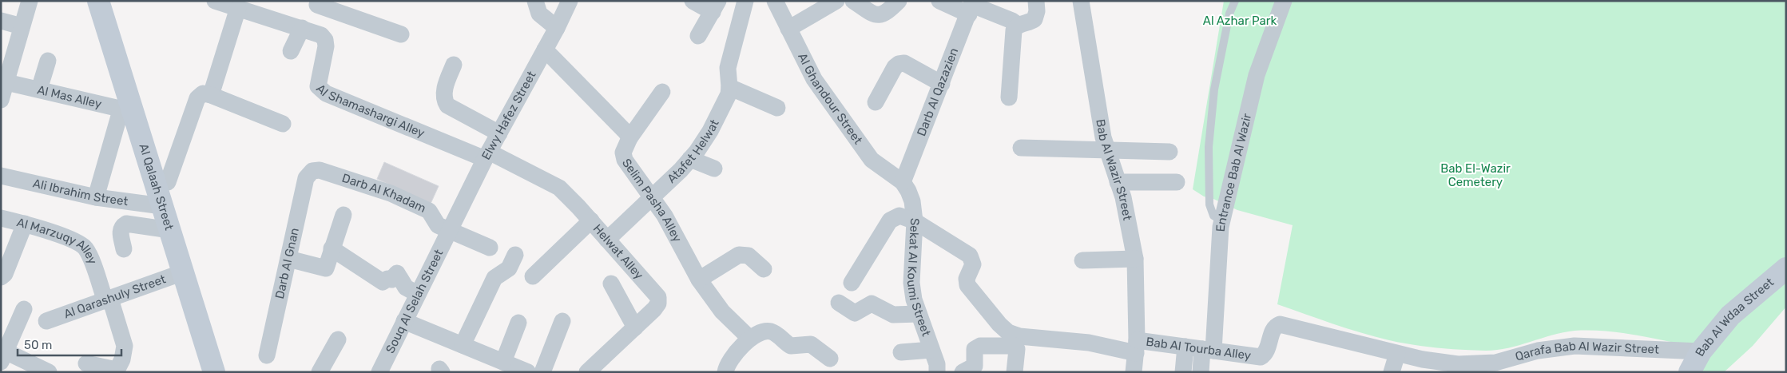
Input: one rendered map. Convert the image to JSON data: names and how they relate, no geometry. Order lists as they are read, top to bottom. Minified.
{"streets":{"main road":["Al Qalaah Street","Bab Al Wdaa Street"],"street":["Darb Al Qazazien","Al Mas Alley","Al Ghandour Street","Al Shamashargi Alley","Elwy Hafez Street","Atafet Helwat","Bab Al Wazir Street","Entrance Bab Al Wazir","Ali Ibrahim Street","Darb Al Khadam","Selim Pasha Alley","Al Marzuqy Alley","Helwat Alley","Darb Al Gnan","Sekat Al Koumi Street","Al Qarashuly Street","Souq Al Selah Street","Bab Al Tourba Alley","Qarafa Bab Al Wazir Street"]},"crossings":[["Darb Al Qazazien","Al Ghandour Street"],["Darb Al Qazazien","Sekat Al Koumi Street"],["Al Mas Alley","Al Qalaah Street"],["Al Ghandour Street","Sekat Al Koumi Street"],["Al Shamashargi Alley","Elwy Hafez Street"],["Al Shamashargi Alley","Helwat Alley"],["Elwy Hafez Street","Darb Al Khadam"],["Elwy Hafez Street","Selim Pasha Alley"],["Elwy Hafez Street","Helwat Alley"],["Elwy Hafez Street","Souq Al Selah Street"],["Atafet Helwat","Selim Pasha Alley"],["Atafet Helwat","Helwat Alley"],["Bab Al Wazir Street","Bab Al Tourba Alley"],["Entrance Bab Al Wazir","Bab Al Tourba Alley"],["Al Qalaah Street","Ali Ibrahim Street"],["Al Qalaah Street","Al Qarashuly Street"],["Darb Al Khadam","Darb Al Gnan"],["Darb Al Khadam","Souq Al Selah Street"],["Al Marzuqy Alley","Al Qarashuly Street"],["Sekat Al Koumi Street","Bab Al Tourba Alley"],["Bab Al Wdaa Street","Qarafa Bab Al Wazir Street"],["Bab Al Tourba Alley","Qarafa Bab Al Wazir Street"]],"parks":["Al Azhar Park","Bab El-Wazir Cemetery"],"scale_bar":"50 m"}
